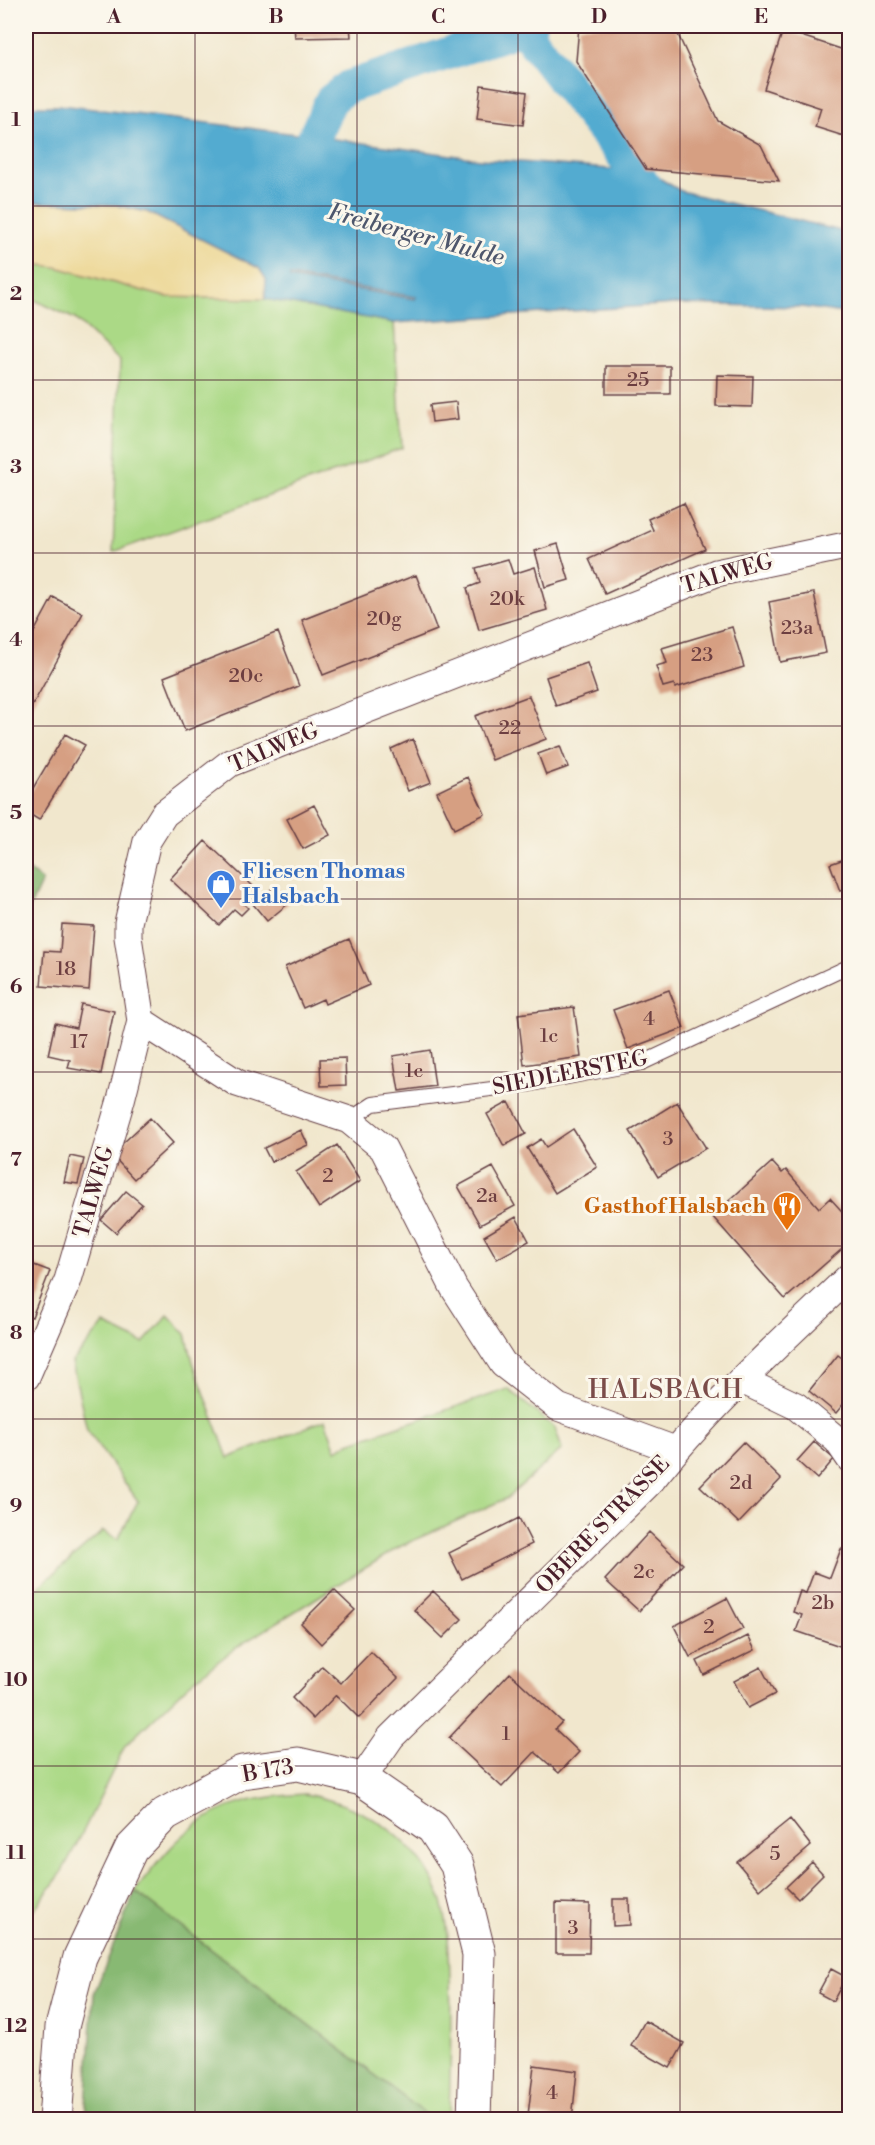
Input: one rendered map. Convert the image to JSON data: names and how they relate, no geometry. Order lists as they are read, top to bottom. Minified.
{"streets":{"main road":["B 173"],"street":["TALWEG","OBERE STRASSE"],"lane":["SIEDLERSTEG"]},"crossings":[["OBERE STRASSE","B 173"]],"districts":["HALSBACH"],"water":["Freiberger Mulde"],"places":{"shop":["Fliesen Thomas Halsbach"],"restaurant":["Gasthof Halsbach"]},"house_numbers":["25","20k","20g","23a","23","20c","22","18","4","1c","17","1c","3","2","2a","2d","2c","2b","2","1","5","3","4"],"grid":{"columns":["A","B","C","D","E"],"rows":["1","2","3","4","5","6","7","8","9","10","11","12"]}}
